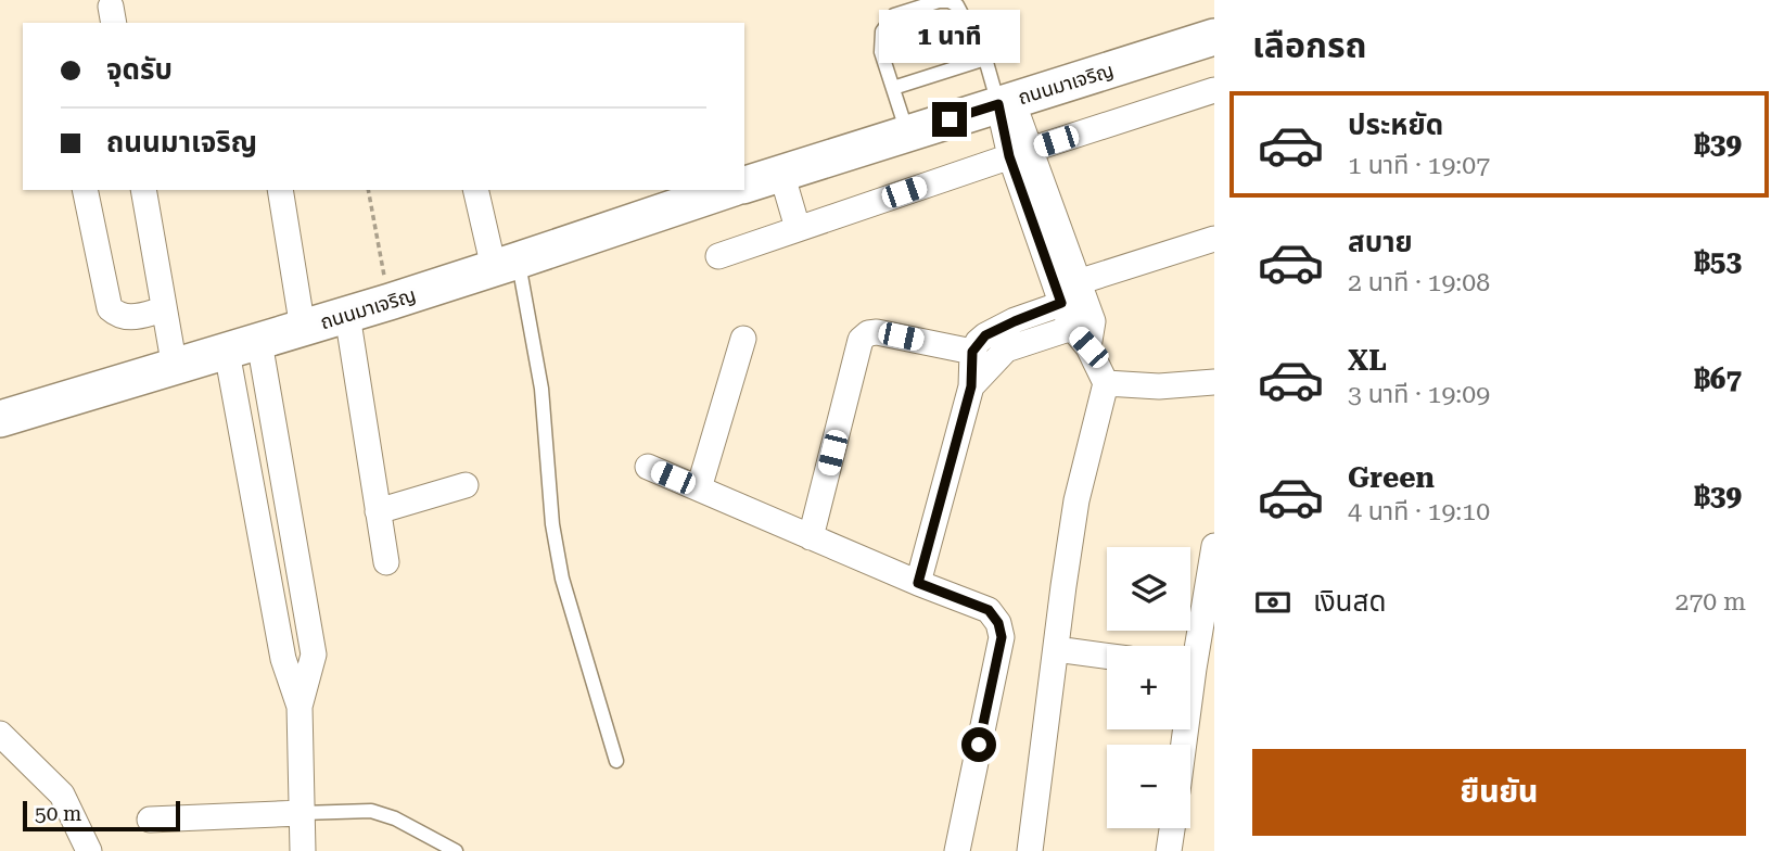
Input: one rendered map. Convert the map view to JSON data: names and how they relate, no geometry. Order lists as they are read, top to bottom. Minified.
{"streets":{"main road":["ถนนมาเจริญ"]},"scale_bar":"50 m","page":{"heading":"เลือกรถ","bubble":"1 นาที","banner":["จุดรับ","ถนนมาเจริญ"],"list":[{"name":"ประหยัด","note":"1 นาที · 19:07","value":"฿39"},{"name":"สบาย","note":"2 นาที · 19:08","value":"฿53"},{"name":"XL","note":"3 นาที · 19:09","value":"฿67"},{"name":"Green","note":"4 นาที · 19:10","value":"฿39"}],"map_buttons":["+","−"],"pay":["เงินสด","270 m"],"buttons":"ยืนยัน","scale":"50 m"}}
